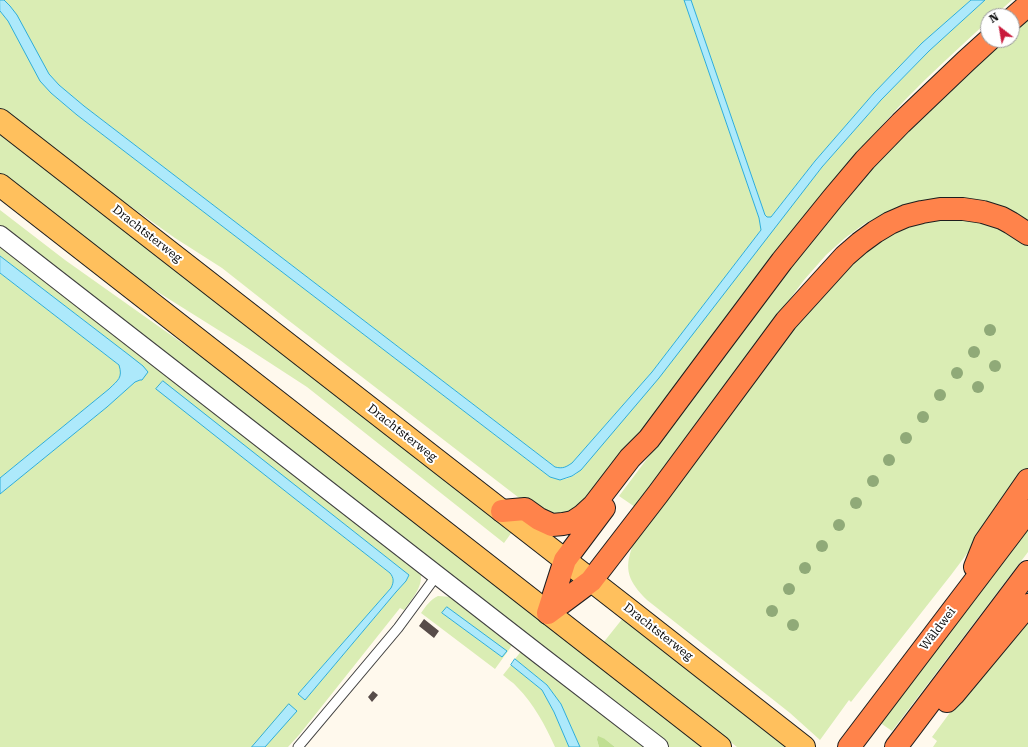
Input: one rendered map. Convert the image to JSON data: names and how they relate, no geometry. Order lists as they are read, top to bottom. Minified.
{"streets":{"highway":["Wâldwei"],"main road":["Drachtsterweg"]},"north":"top left"}
